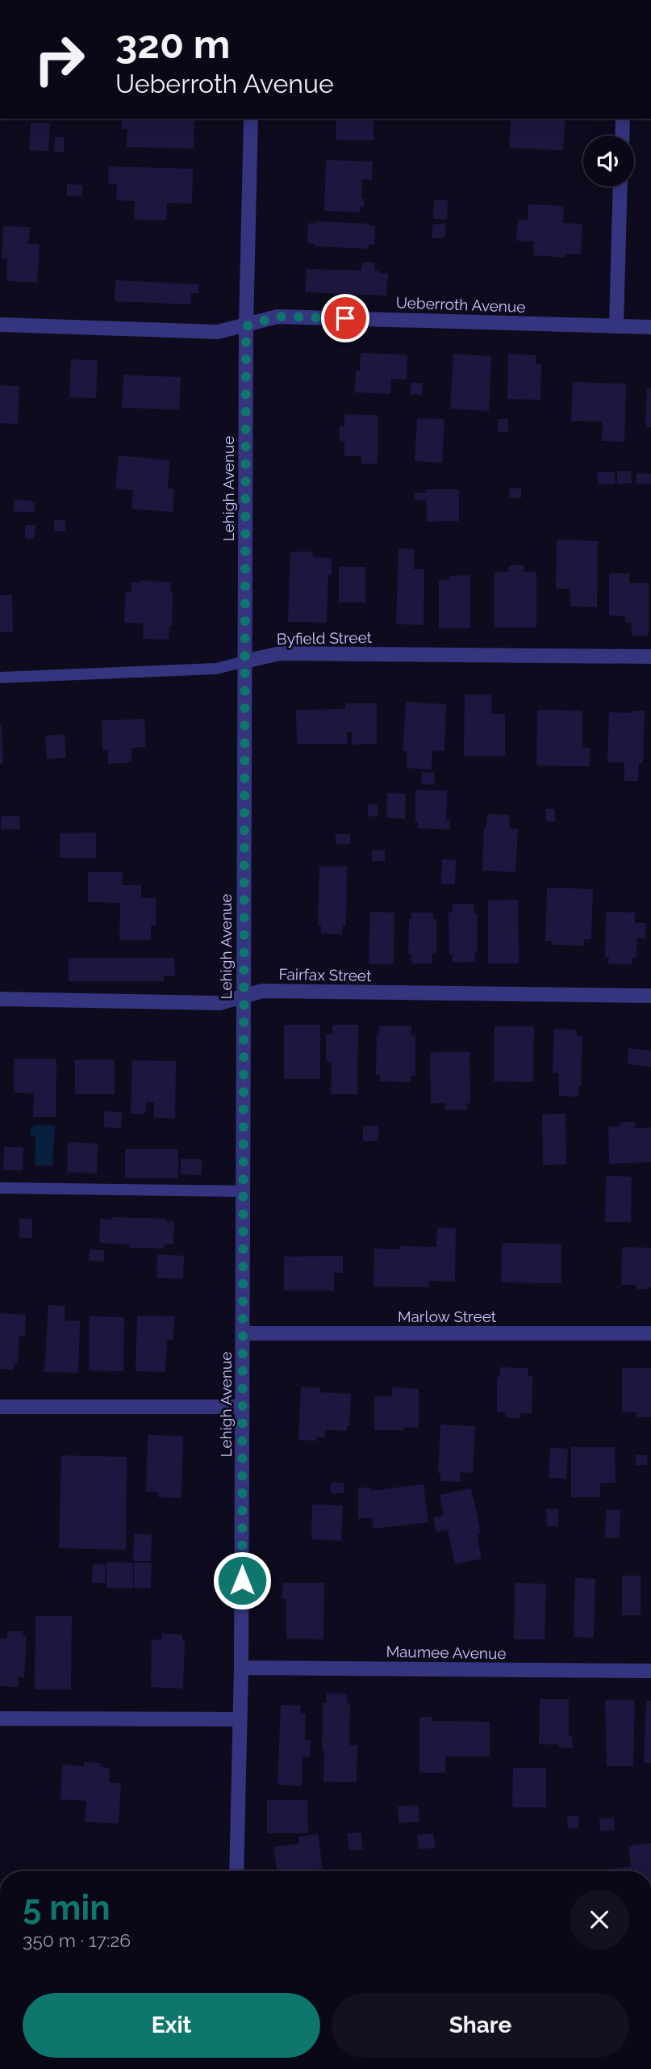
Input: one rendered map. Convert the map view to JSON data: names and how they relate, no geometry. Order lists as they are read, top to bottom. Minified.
{"streets":{"street":["Ueberroth Avenue","Lehigh Avenue","Byfield Street","Fairfax Street","Marlow Street","Maumee Avenue"]},"crossings":[["Ueberroth Avenue","Lehigh Avenue"],["Lehigh Avenue","Byfield Street"],["Lehigh Avenue","Fairfax Street"],["Lehigh Avenue","Marlow Street"],["Lehigh Avenue","Maumee Avenue"]],"page":{"turn":["320 m","Ueberroth Avenue"],"heading":["5 min","350 m · 17:26"],"buttons":["Exit","Share"]}}
